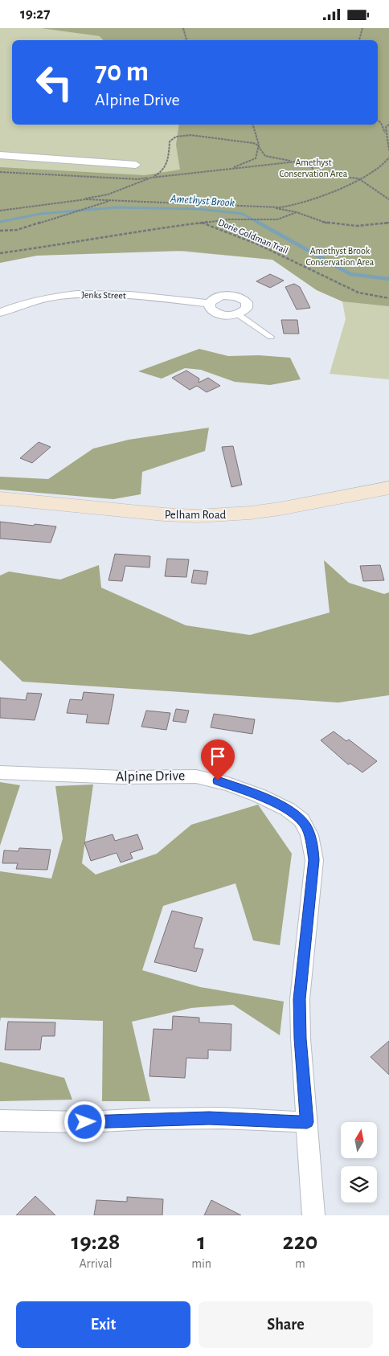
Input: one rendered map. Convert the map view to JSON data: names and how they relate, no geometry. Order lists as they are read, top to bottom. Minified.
{"streets":{"main road":["Pelham Road"],"street":["Jenks Street","Alpine Drive"],"path":["Dorie Goldman Trail"]},"water":["Amethyst Brook"],"parks":["Amethyst Conservation Area","Amethyst Brook Conservation Area"],"north":"top","page":{"status":"19:27","turn":["70 m","Alpine Drive"],"eta":["19:28","Arrival","1","min","220","m"],"buttons":["Exit","Share"]}}
